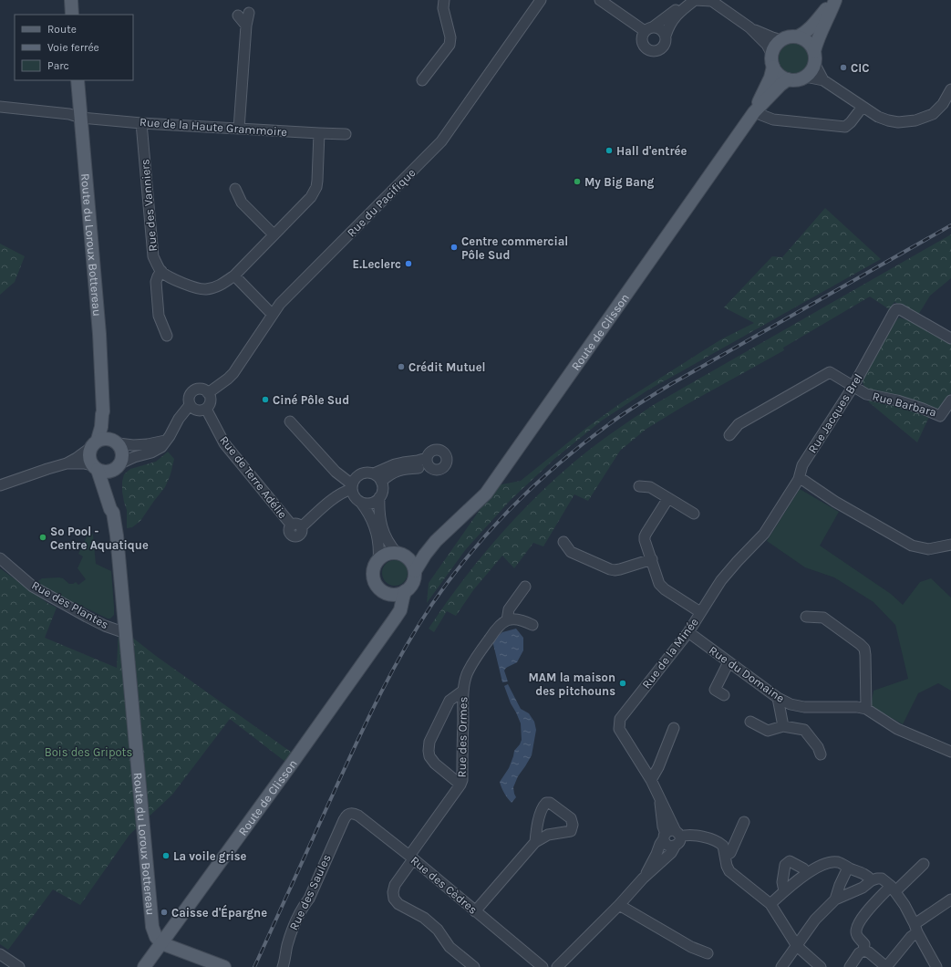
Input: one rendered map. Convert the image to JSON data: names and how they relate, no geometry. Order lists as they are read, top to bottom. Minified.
{"streets":{"main road":["Route du Loroux Bottereau","Route de Clisson"],"street":["Rue de la Haute Grammoire","Rue du Pacifique","Rue des Vanniers","Rue Barbara","Rue Jacques Brel","Rue de Terre Adélie","Rue des Plantes","Rue de la Minée","Rue du Domaine","Rue des Ormes","Rue des Cèdres","Rue des Saules"]},"crossings":[["Rue de la Haute Grammoire","Rue des Vanniers"],["Rue de la Haute Grammoire","Route du Loroux Bottereau"],["Rue du Pacifique","Rue de Terre Adélie"],["Route du Loroux Bottereau","Route de Clisson"],["Route du Loroux Bottereau","Rue des Plantes"],["Rue Barbara","Rue Jacques Brel"],["Rue Jacques Brel","Rue de la Minée"],["Rue de la Minée","Rue du Domaine"],["Rue des Ormes","Rue des Cèdres"],["Rue des Cèdres","Rue des Saules"]],"parks":["Bois des Gripots"],"places":["CIC","Hall d'entrée","My Big Bang","Centre commercial Pôle Sud","E.Leclerc","Crédit Mutuel","Ciné Pôle Sud","So Pool - Centre Aquatique","MAM la maison des pitchouns","La voile grise","Caisse d'Épargne"],"legend":["Route","Voie ferrée","Parc"]}
